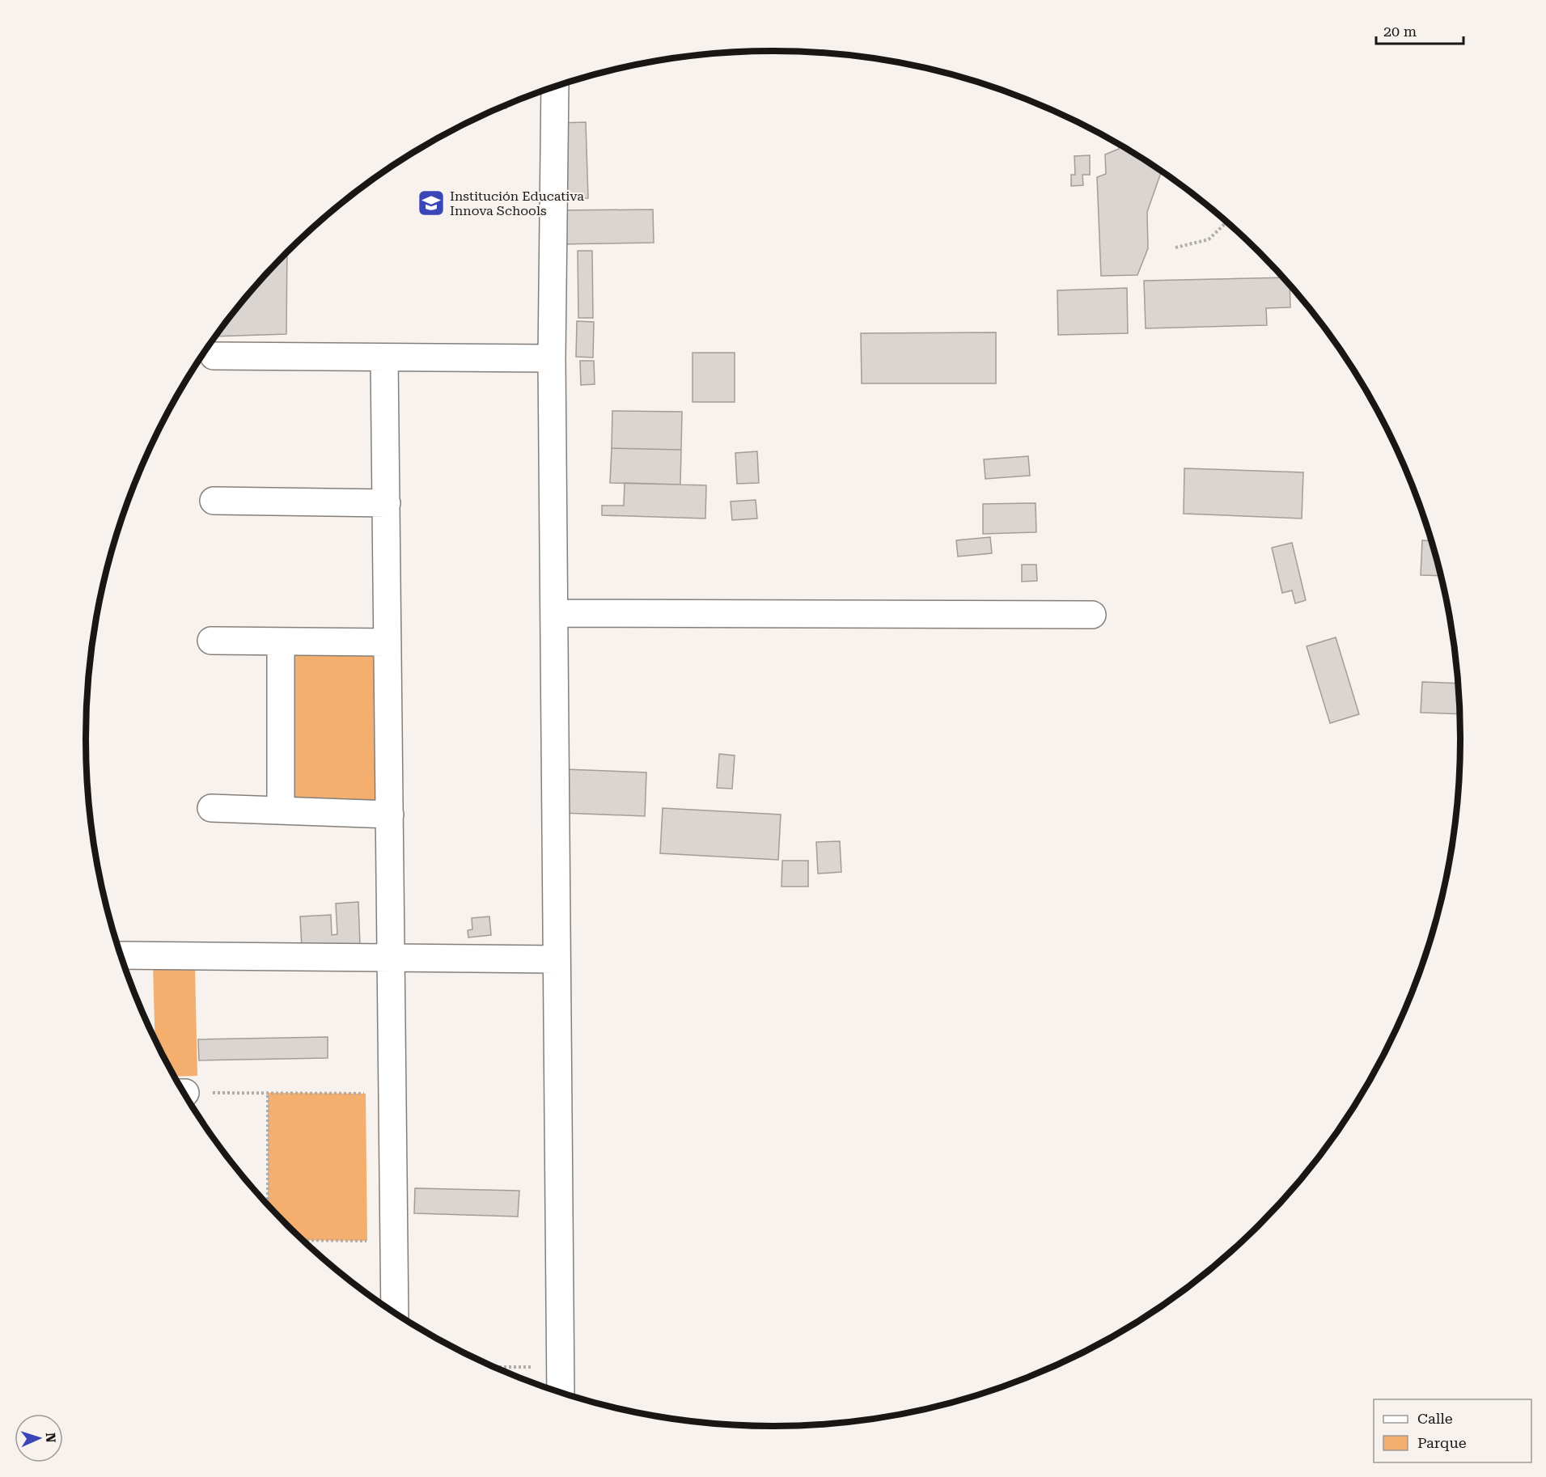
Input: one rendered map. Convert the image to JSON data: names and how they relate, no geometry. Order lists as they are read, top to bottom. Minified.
{"places":{"school or university":["Institución Educativa Innova Schools"]},"legend":["Calle","Parque"],"scale_bar":"20 m","north":"right"}
